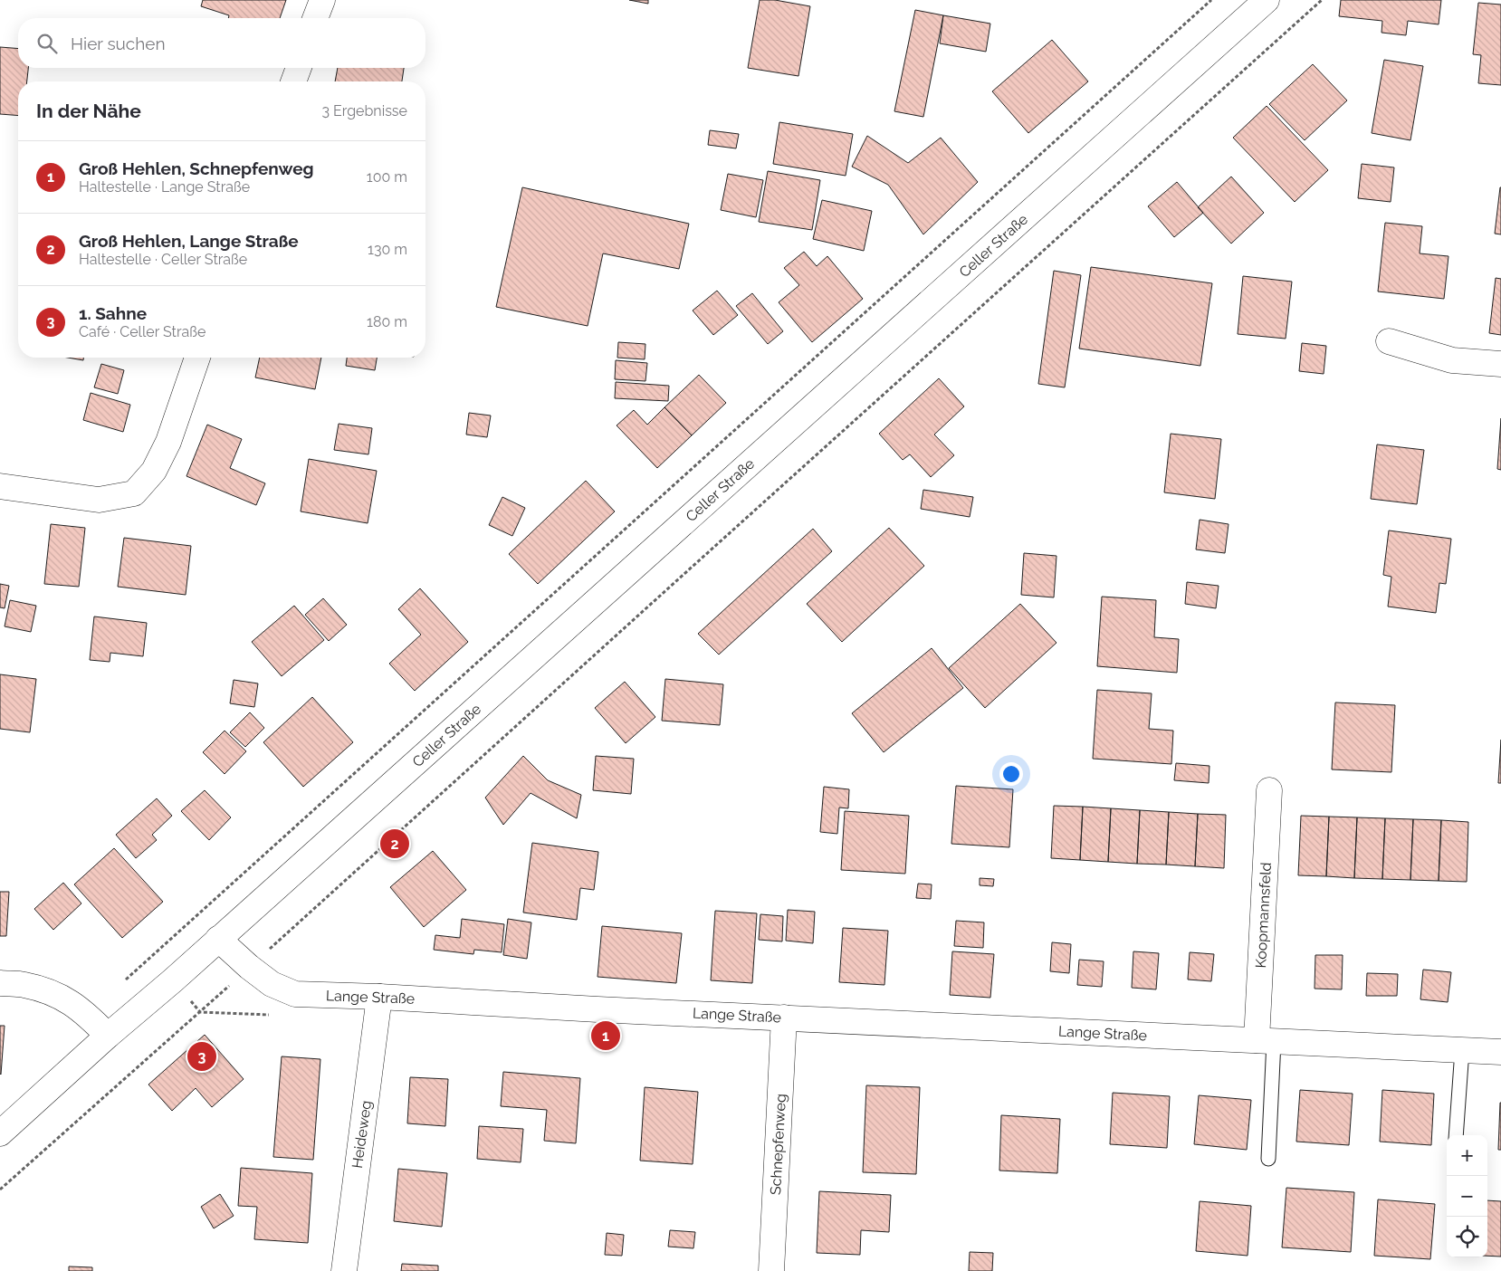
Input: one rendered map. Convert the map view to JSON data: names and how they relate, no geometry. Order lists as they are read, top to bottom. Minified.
{"streets":{"main road":["Celler Straße","Koopmannsfeld","Lange Straße","Heideweg","Schnepfenweg"]},"crossings":[["Celler Straße","Lange Straße"],["Koopmannsfeld","Lange Straße"],["Lange Straße","Heideweg"],["Lange Straße","Schnepfenweg"]],"page":{"search":"Hier suchen","heading":["In der Nähe","3 Ergebnisse"],"list":[{"mark":"1","name":"Groß Hehlen, Schnepfenweg","note":"Haltestelle · Lange Straße","value":"100 m"},{"mark":"2","name":"Groß Hehlen, Lange Straße","note":"Haltestelle · Celler Straße","value":"130 m"},{"mark":"3","name":"1. Sahne","note":"Café · Celler Straße","value":"180 m"}],"pins":["2","1","3"],"map_buttons":["+","−"]}}
